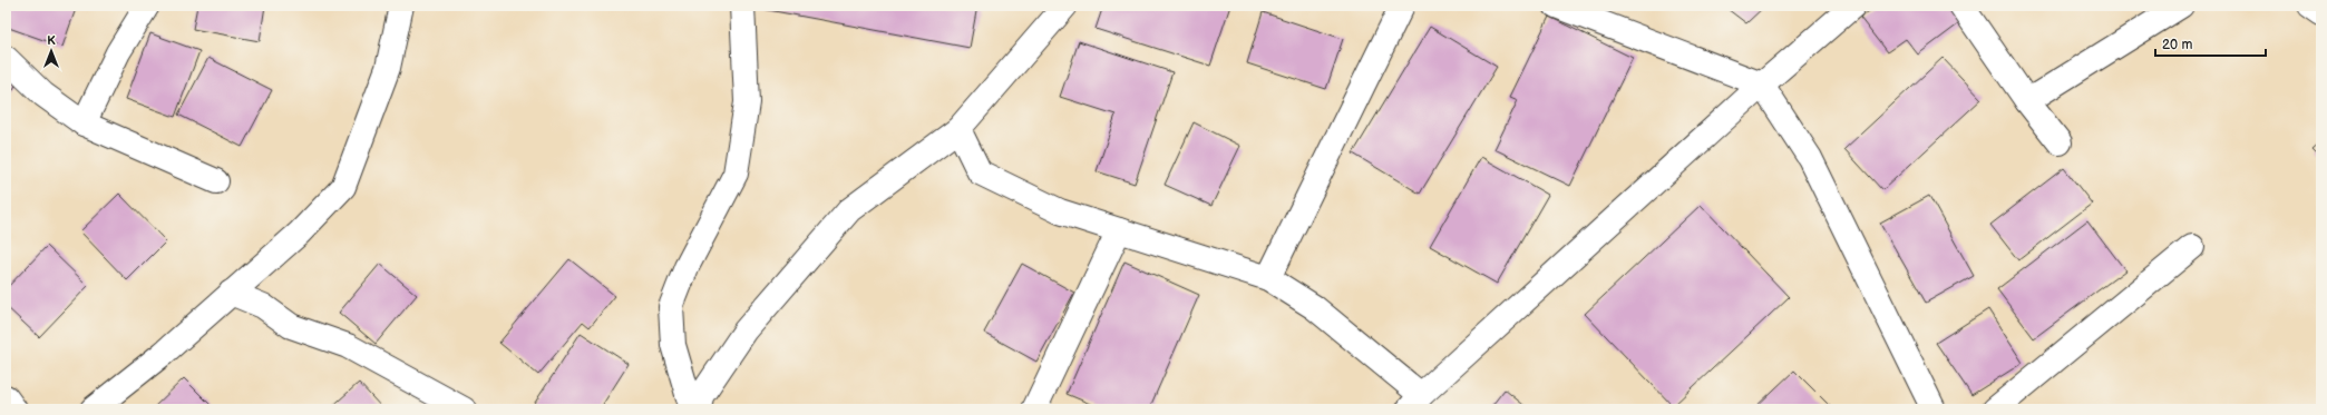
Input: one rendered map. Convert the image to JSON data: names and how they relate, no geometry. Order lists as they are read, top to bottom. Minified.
{"scale_bar":"20 m","north":"top"}
